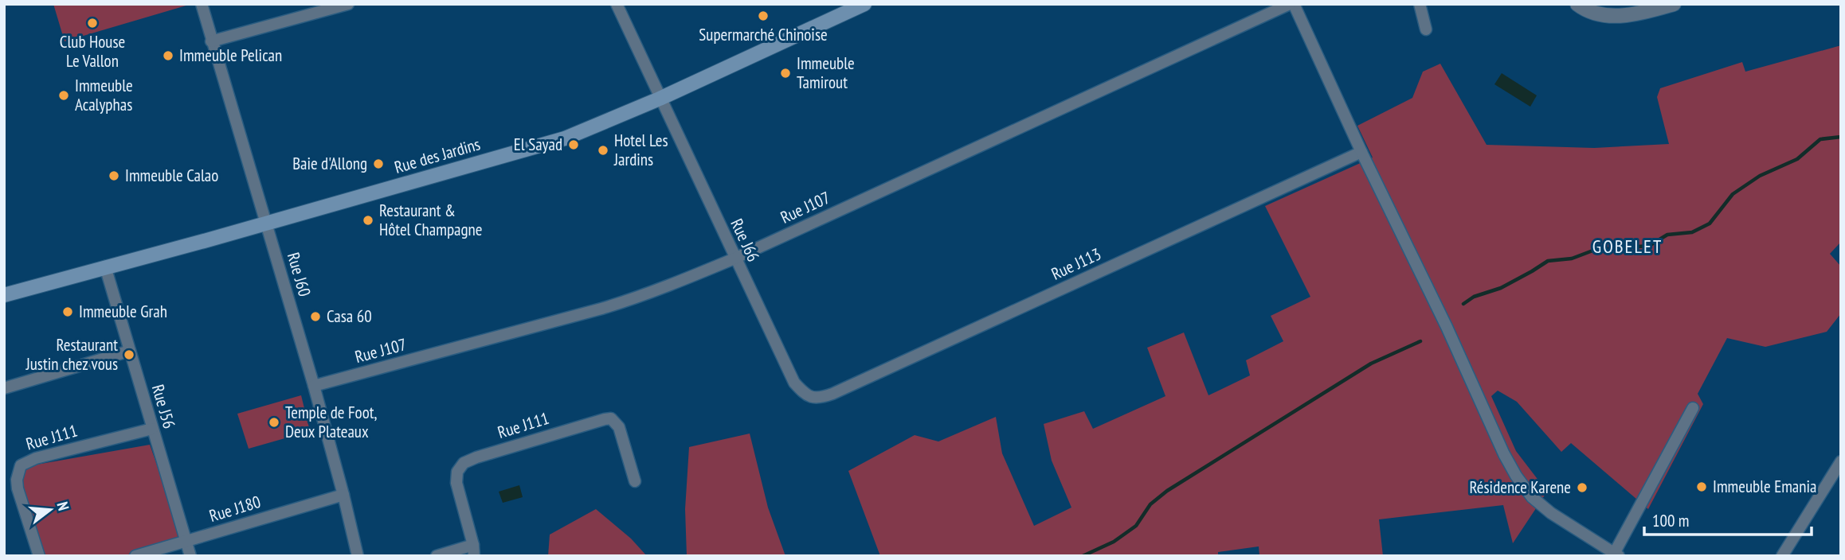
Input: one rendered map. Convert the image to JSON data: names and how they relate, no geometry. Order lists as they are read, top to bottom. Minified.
{"streets":{"main road":["Rue des Jardins"],"street":["Rue J107","Rue J66","Rue J113","Rue J60","Rue J56","Rue J111","Rue J180"]},"crossings":[["Rue des Jardins","Rue J66"],["Rue des Jardins","Rue J60"],["Rue des Jardins","Rue J56"],["Rue J107","Rue J66"],["Rue J107","Rue J60"],["Rue J66","Rue J113"],["Rue J60","Rue J180"],["Rue J56","Rue J111"],["Rue J56","Rue J180"]],"districts":["GOBELET"],"places":["Supermarché Chinoise","Club House Le Vallon","Immeuble Pelican","Immeuble Tamirout","Immeuble Acalyphas","El Sayad","Hotel Les Jardins","Baie d'Allong","Immeuble Calao","Restaurant & Hôtel Champagne","Immeuble Grah","Casa 60","Restaurant Justin chez vous","Temple de Foot, Deux Plateaux","Immeuble Emania","Résidence Karene"],"scale_bar":"100 m","north":"right"}
